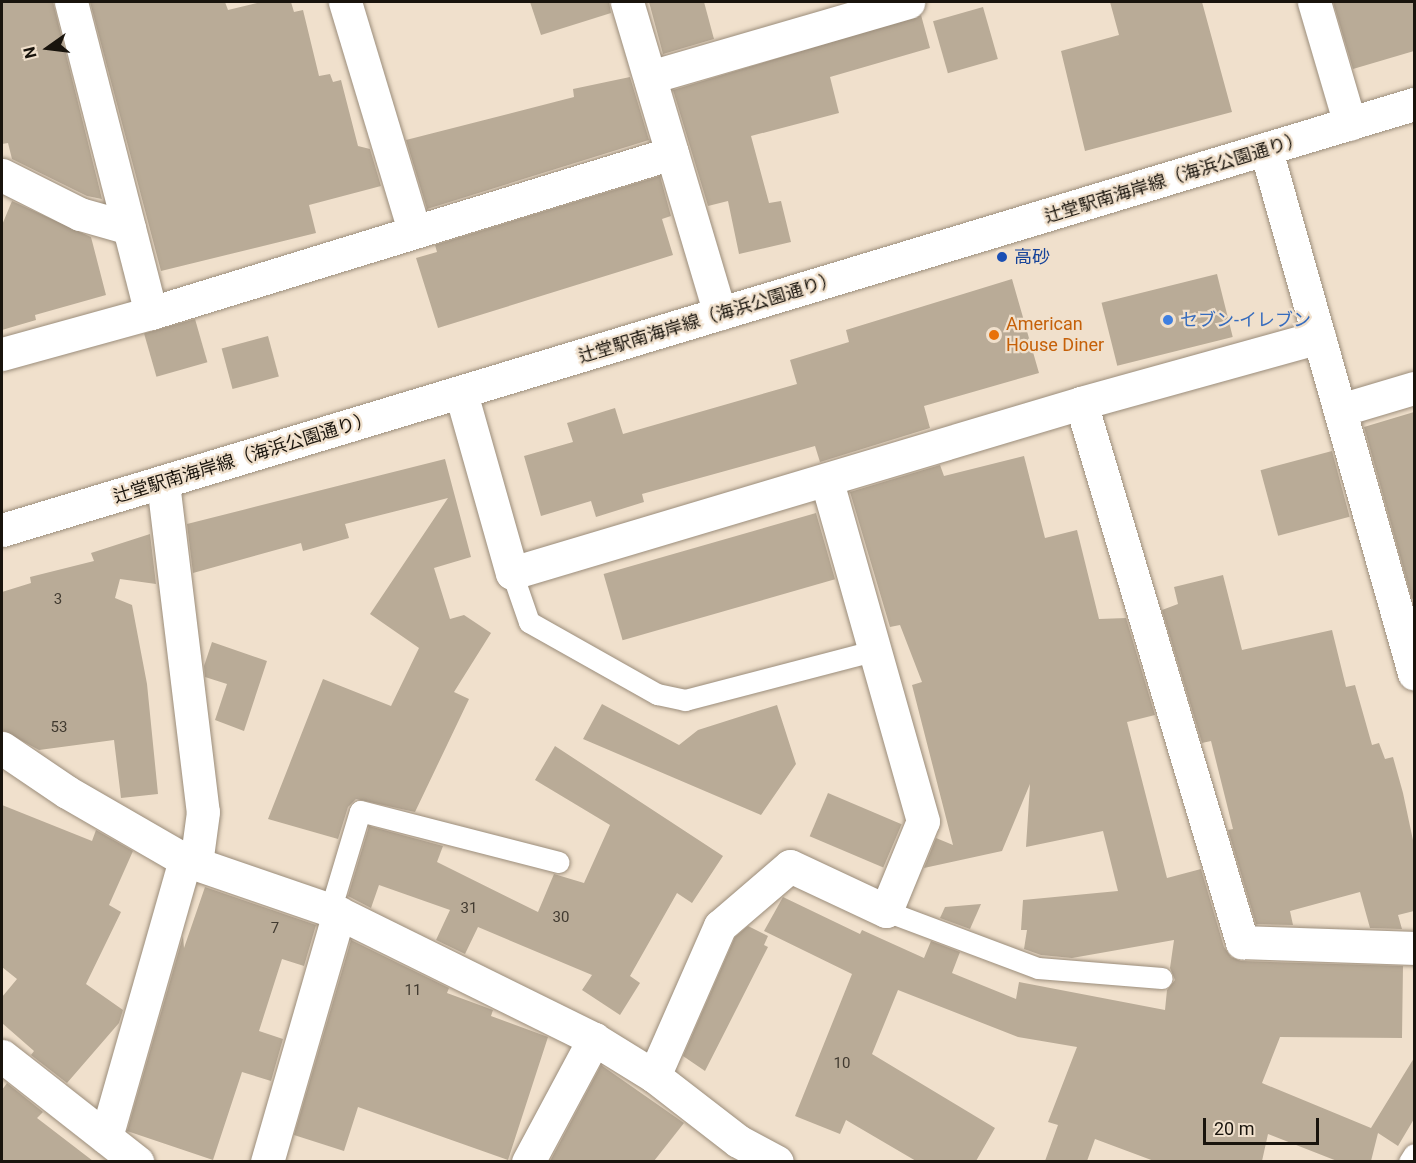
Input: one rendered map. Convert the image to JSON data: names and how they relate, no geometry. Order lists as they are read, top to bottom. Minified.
{"streets":{"street":["辻堂駅南海岸線（海浜公園通り）"]},"places":["高砂","セブン-イレブン","American House Diner"],"house_numbers":["3","53","31","30","7","11","10"],"scale_bar":"20 m","north":"left"}
